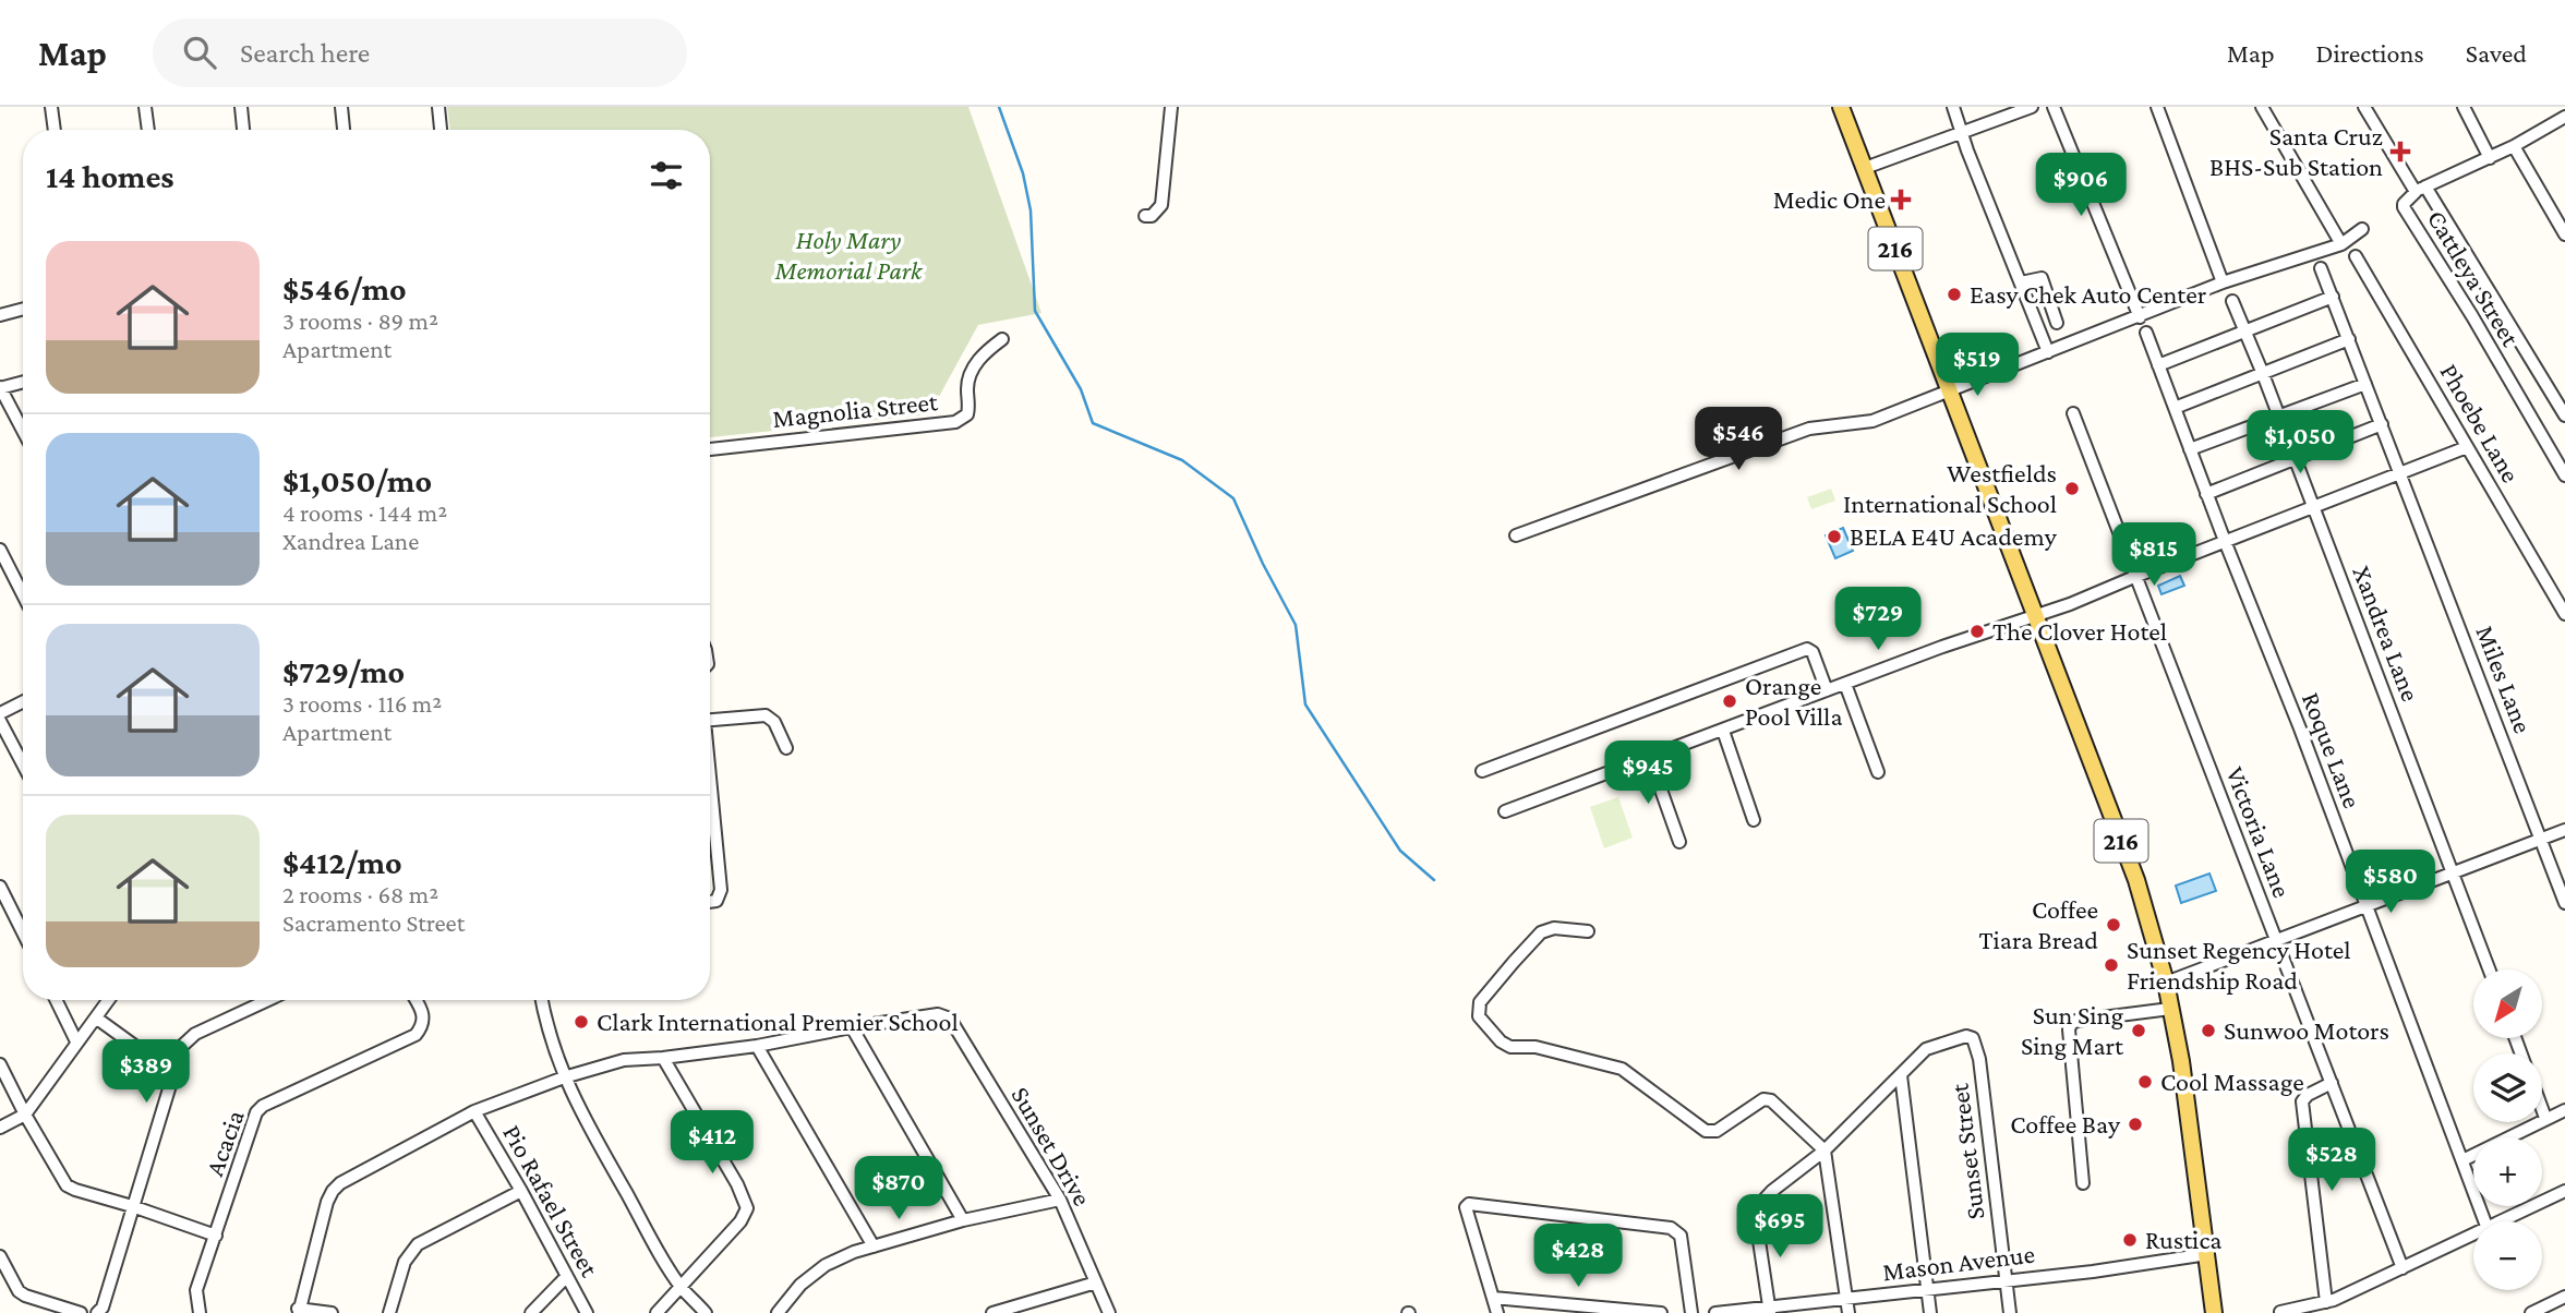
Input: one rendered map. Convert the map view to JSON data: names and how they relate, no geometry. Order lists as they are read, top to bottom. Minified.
{"streets":{"main road":["216"],"street":["Cattleya Street","Magnolia Street","Phoebe Lane","Xandrea Lane","Miles Lane","Roque Lane","Victoria Lane","Acacia","Sunset Drive","Sunset Street","Pio Rafael Street","Mason Avenue"]},"crossings":[["216","Mason Avenue"],["Sunset Street","Mason Avenue"]],"parks":["Holy Mary Memorial Park"],"places":{"health":["Santa Cruz BHS-Sub Station","Medic One"],"other":["Easy Chek Auto Center","Westfields International School","BELA E4U Academy","The Clover Hotel","Orange Pool Villa","Coffee Tiara Bread","Sunset Regency Hotel Friendship Road","Clark International Premier School","Sun Sing Sing Mart","Sunwoo Motors","Cool Massage","Coffee Bay","Rustica"]},"north":"bottom left","page":{"header":"Map","search":"Search here","nav":["Map","Directions","Saved"],"heading":"14 homes","price":["$906","$519","$546","$1,050","$815","$729","$945","$580","$389","$412","$528","$870","$695","$428"],"list":[{"name":"$546/mo","note":"3 rooms · 89 m² · Apartment"},{"name":"$1,050/mo","note":"4 rooms · 144 m² · Xandrea Lane"},{"name":"$729/mo","note":"3 rooms · 116 m² · Apartment"},{"name":"$412/mo","note":"2 rooms · 68 m² · Sacramento Street"}],"map_buttons":["+","−"]}}
